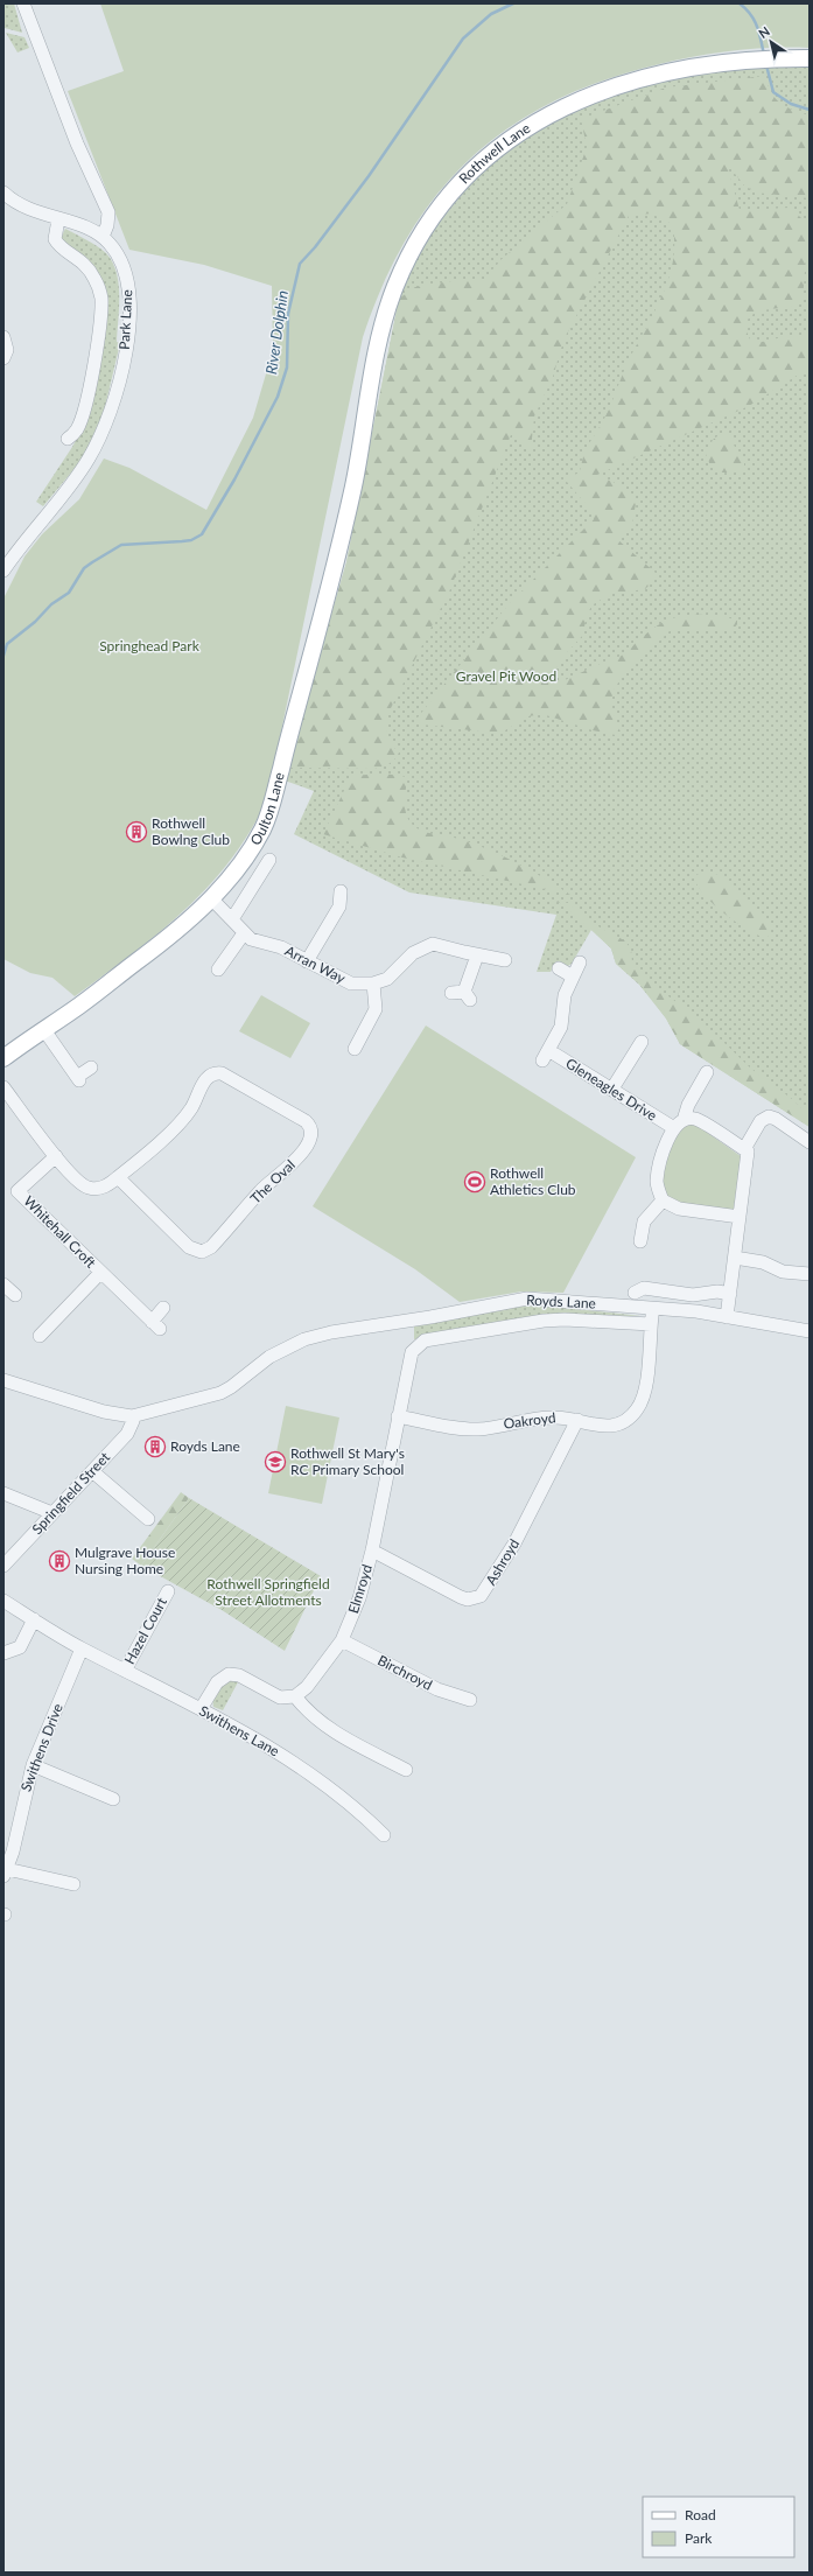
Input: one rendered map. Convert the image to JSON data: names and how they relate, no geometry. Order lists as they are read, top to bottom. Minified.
{"streets":{"main road":["Rothwell Lane","Oulton Lane"],"street":["Park Lane","Arran Way","Gleneagles Drive","The Oval","Whitehall Croft","Royds Lane","Oakroyd","Springfield Street","Ashroyd","Elmroyd","Hazel Court","Birchroyd","Swithens Lane","Swithens Drive"]},"crossings":[["Rothwell Lane","Oulton Lane"],["Oulton Lane","Arran Way"],["The Oval","Whitehall Croft"],["Royds Lane","Oakroyd"],["Royds Lane","Springfield Street"],["Royds Lane","Elmroyd"],["Oakroyd","Ashroyd"],["Oakroyd","Elmroyd"],["Ashroyd","Elmroyd"],["Elmroyd","Birchroyd"],["Hazel Court","Swithens Lane"],["Swithens Lane","Swithens Drive"]],"water":["River Dolphin"],"parks":["Springhead Park","Gravel Pit Wood","Rothwell Springfield Street Allotments"],"places":{"building":["Rothwell Bowlng Club","Royds Lane","Mulgrave House Nursing Home"],"sports":["Rothwell Athletics Club"],"school or university":["Rothwell St Mary's RC Primary School"]},"legend":["Road","Park"],"north":"top left"}
